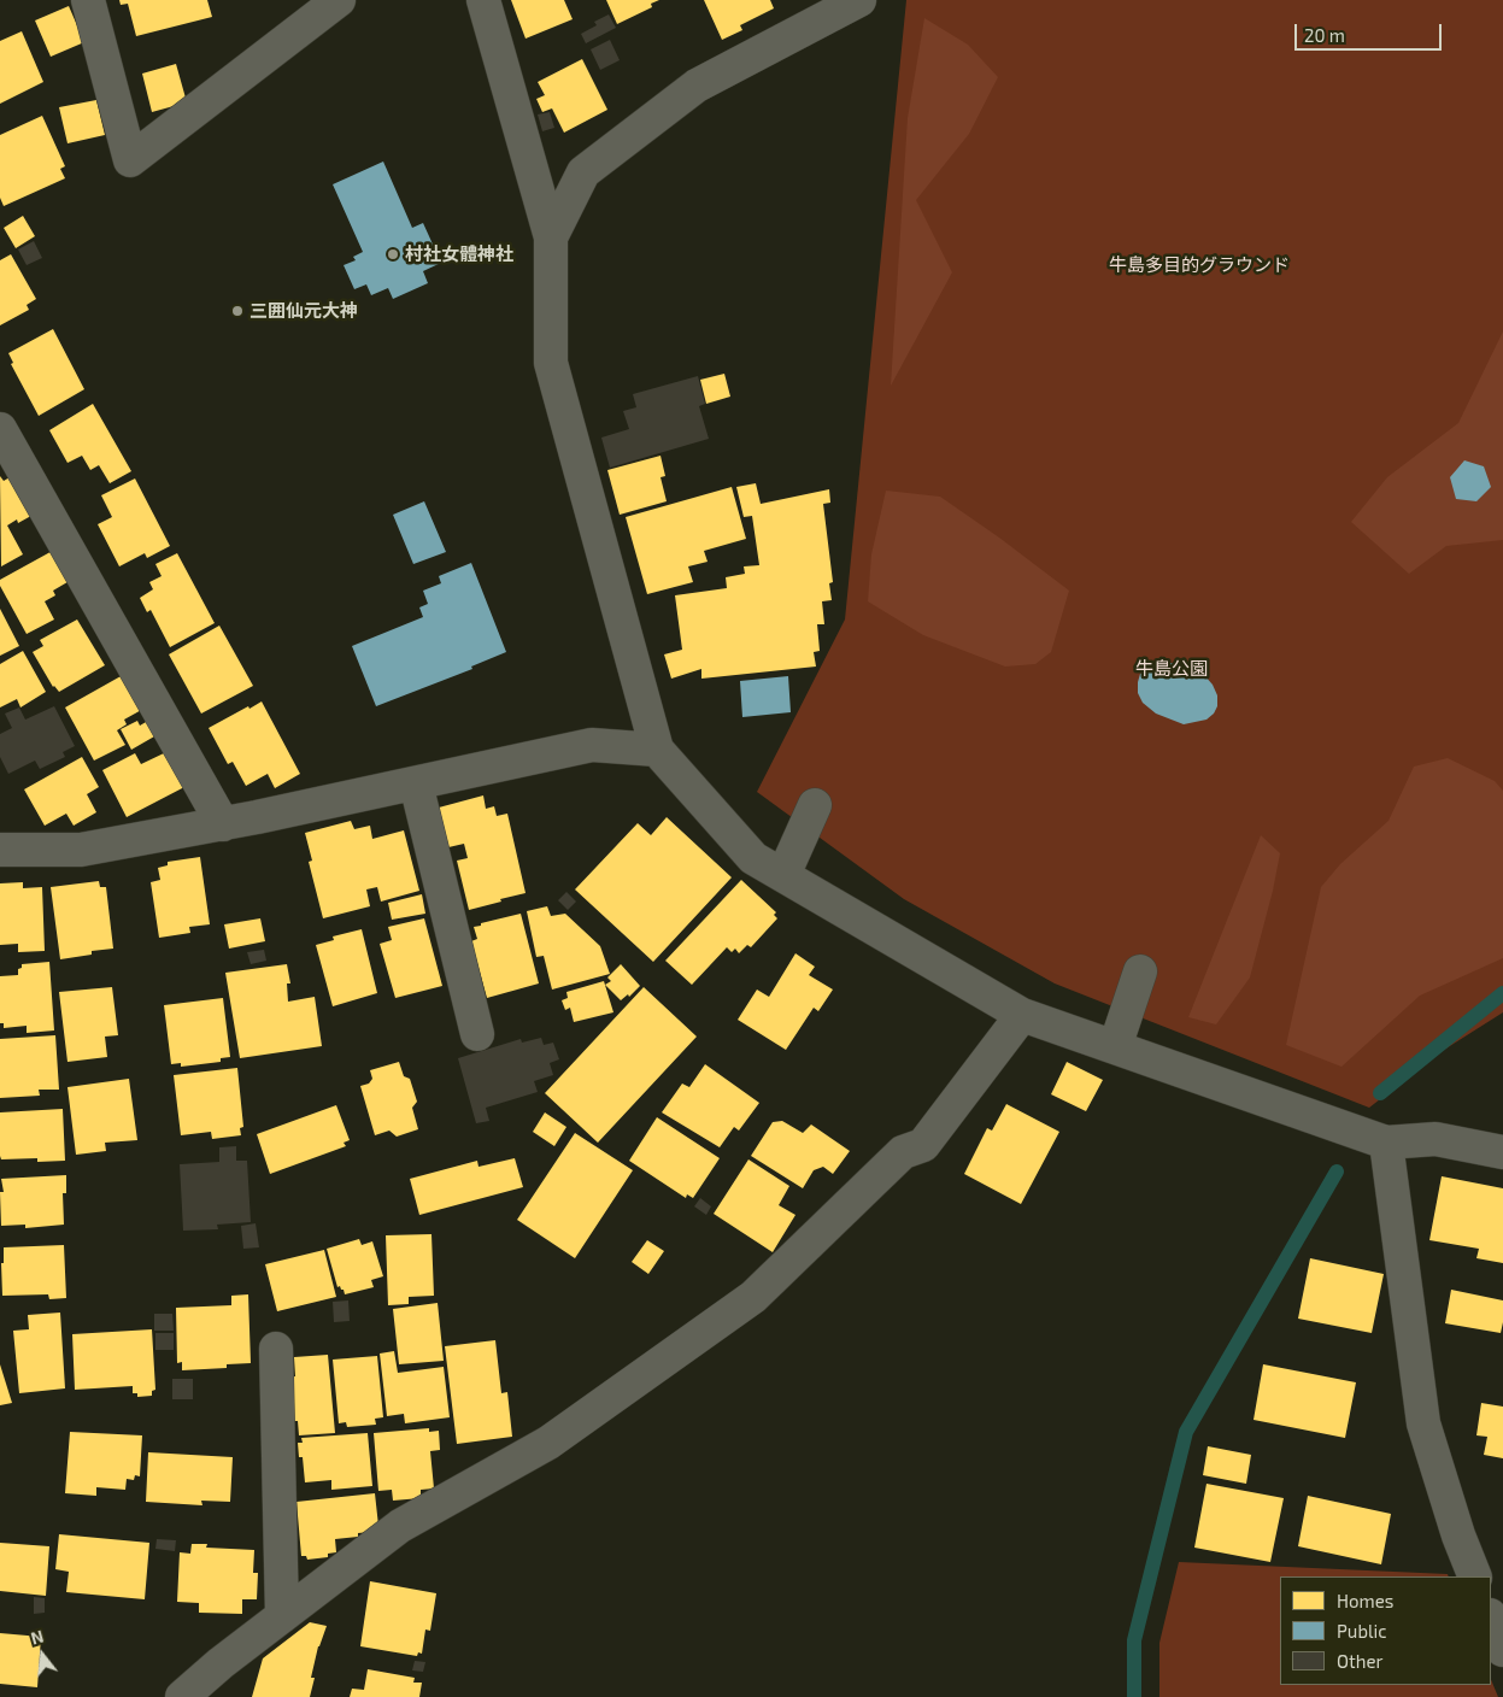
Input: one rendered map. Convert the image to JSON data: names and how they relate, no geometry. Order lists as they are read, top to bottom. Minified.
{"parks":["牛島多目的グラウンド","牛島公園"],"places":["村社女體神社","三囲仙元大神"],"legend":["Homes","Public","Other"],"scale_bar":"20 m","north":"top"}
